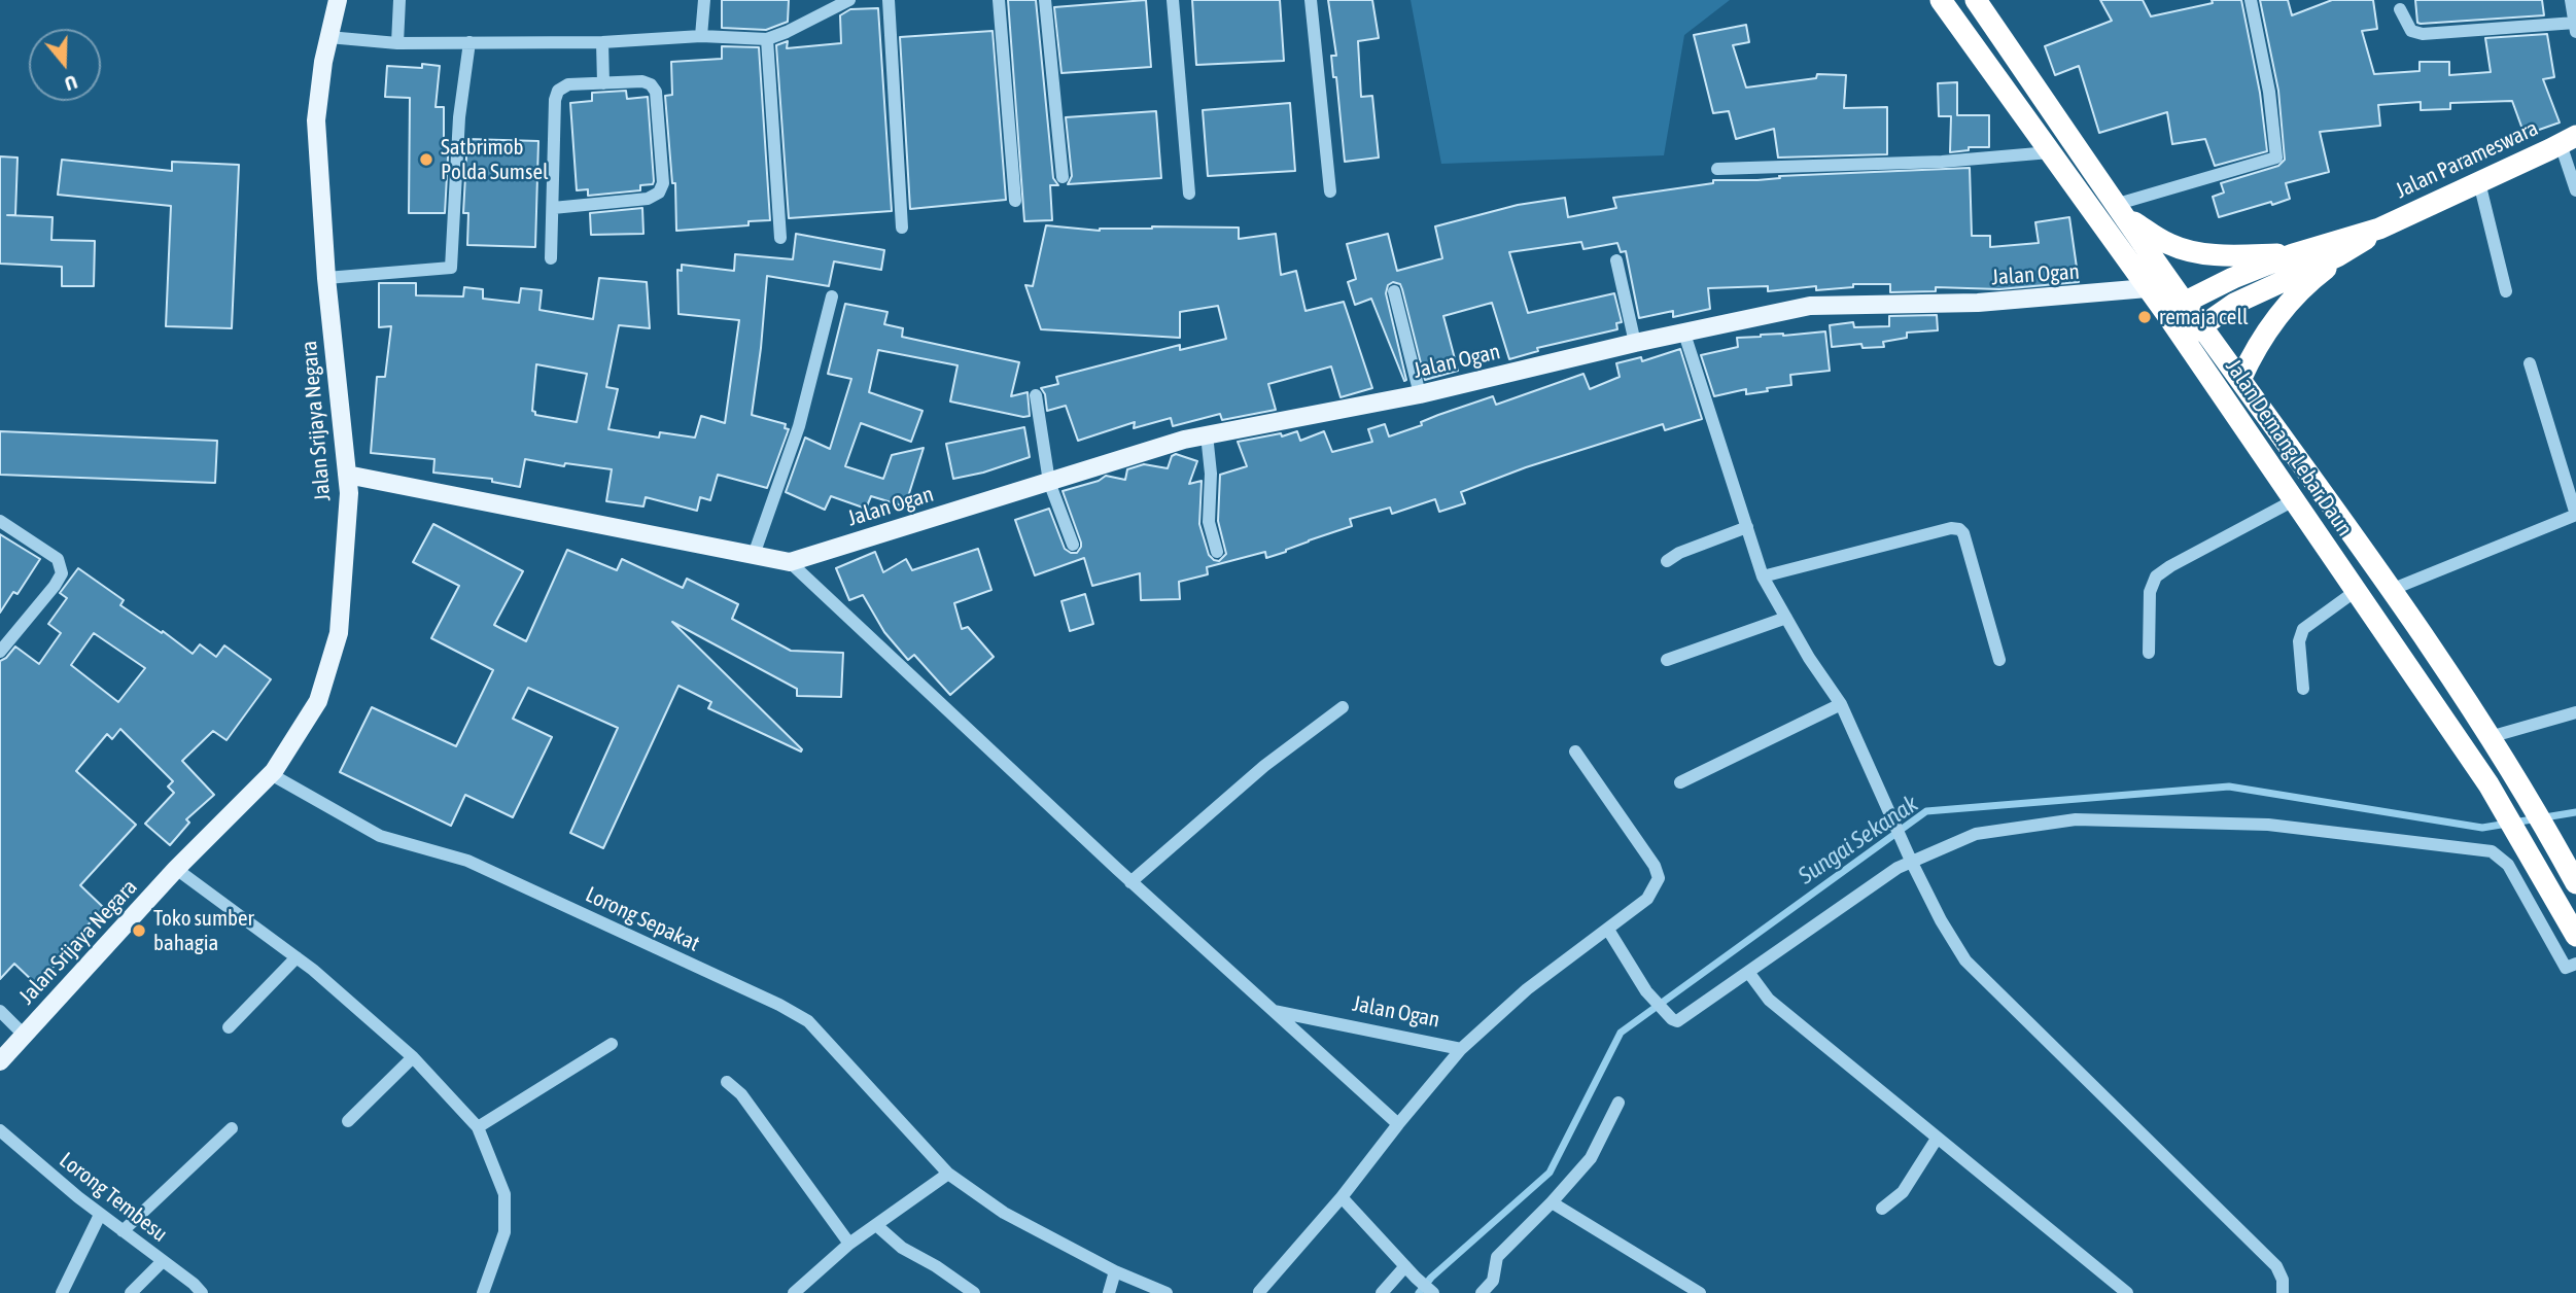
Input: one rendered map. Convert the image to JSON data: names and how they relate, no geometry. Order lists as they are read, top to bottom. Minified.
{"streets":{"highway":["Jalan Parameswara","Jalan Demang Lebar Daun"],"main road":["Jalan Ogan","Jalan Srijaya Negara"],"street":["Lorong Sepakat","Lorong Tembesu"]},"crossings":[["Jalan Ogan","Jalan Srijaya Negara"],["Jalan Ogan","Jalan Demang Lebar Daun"],["Jalan Srijaya Negara","Lorong Sepakat"]],"water":["Sungai Sekanak"],"places":["Satbrimob Polda Sumsel","remaja cell","Toko sumber bahagia"],"north":"bottom"}
